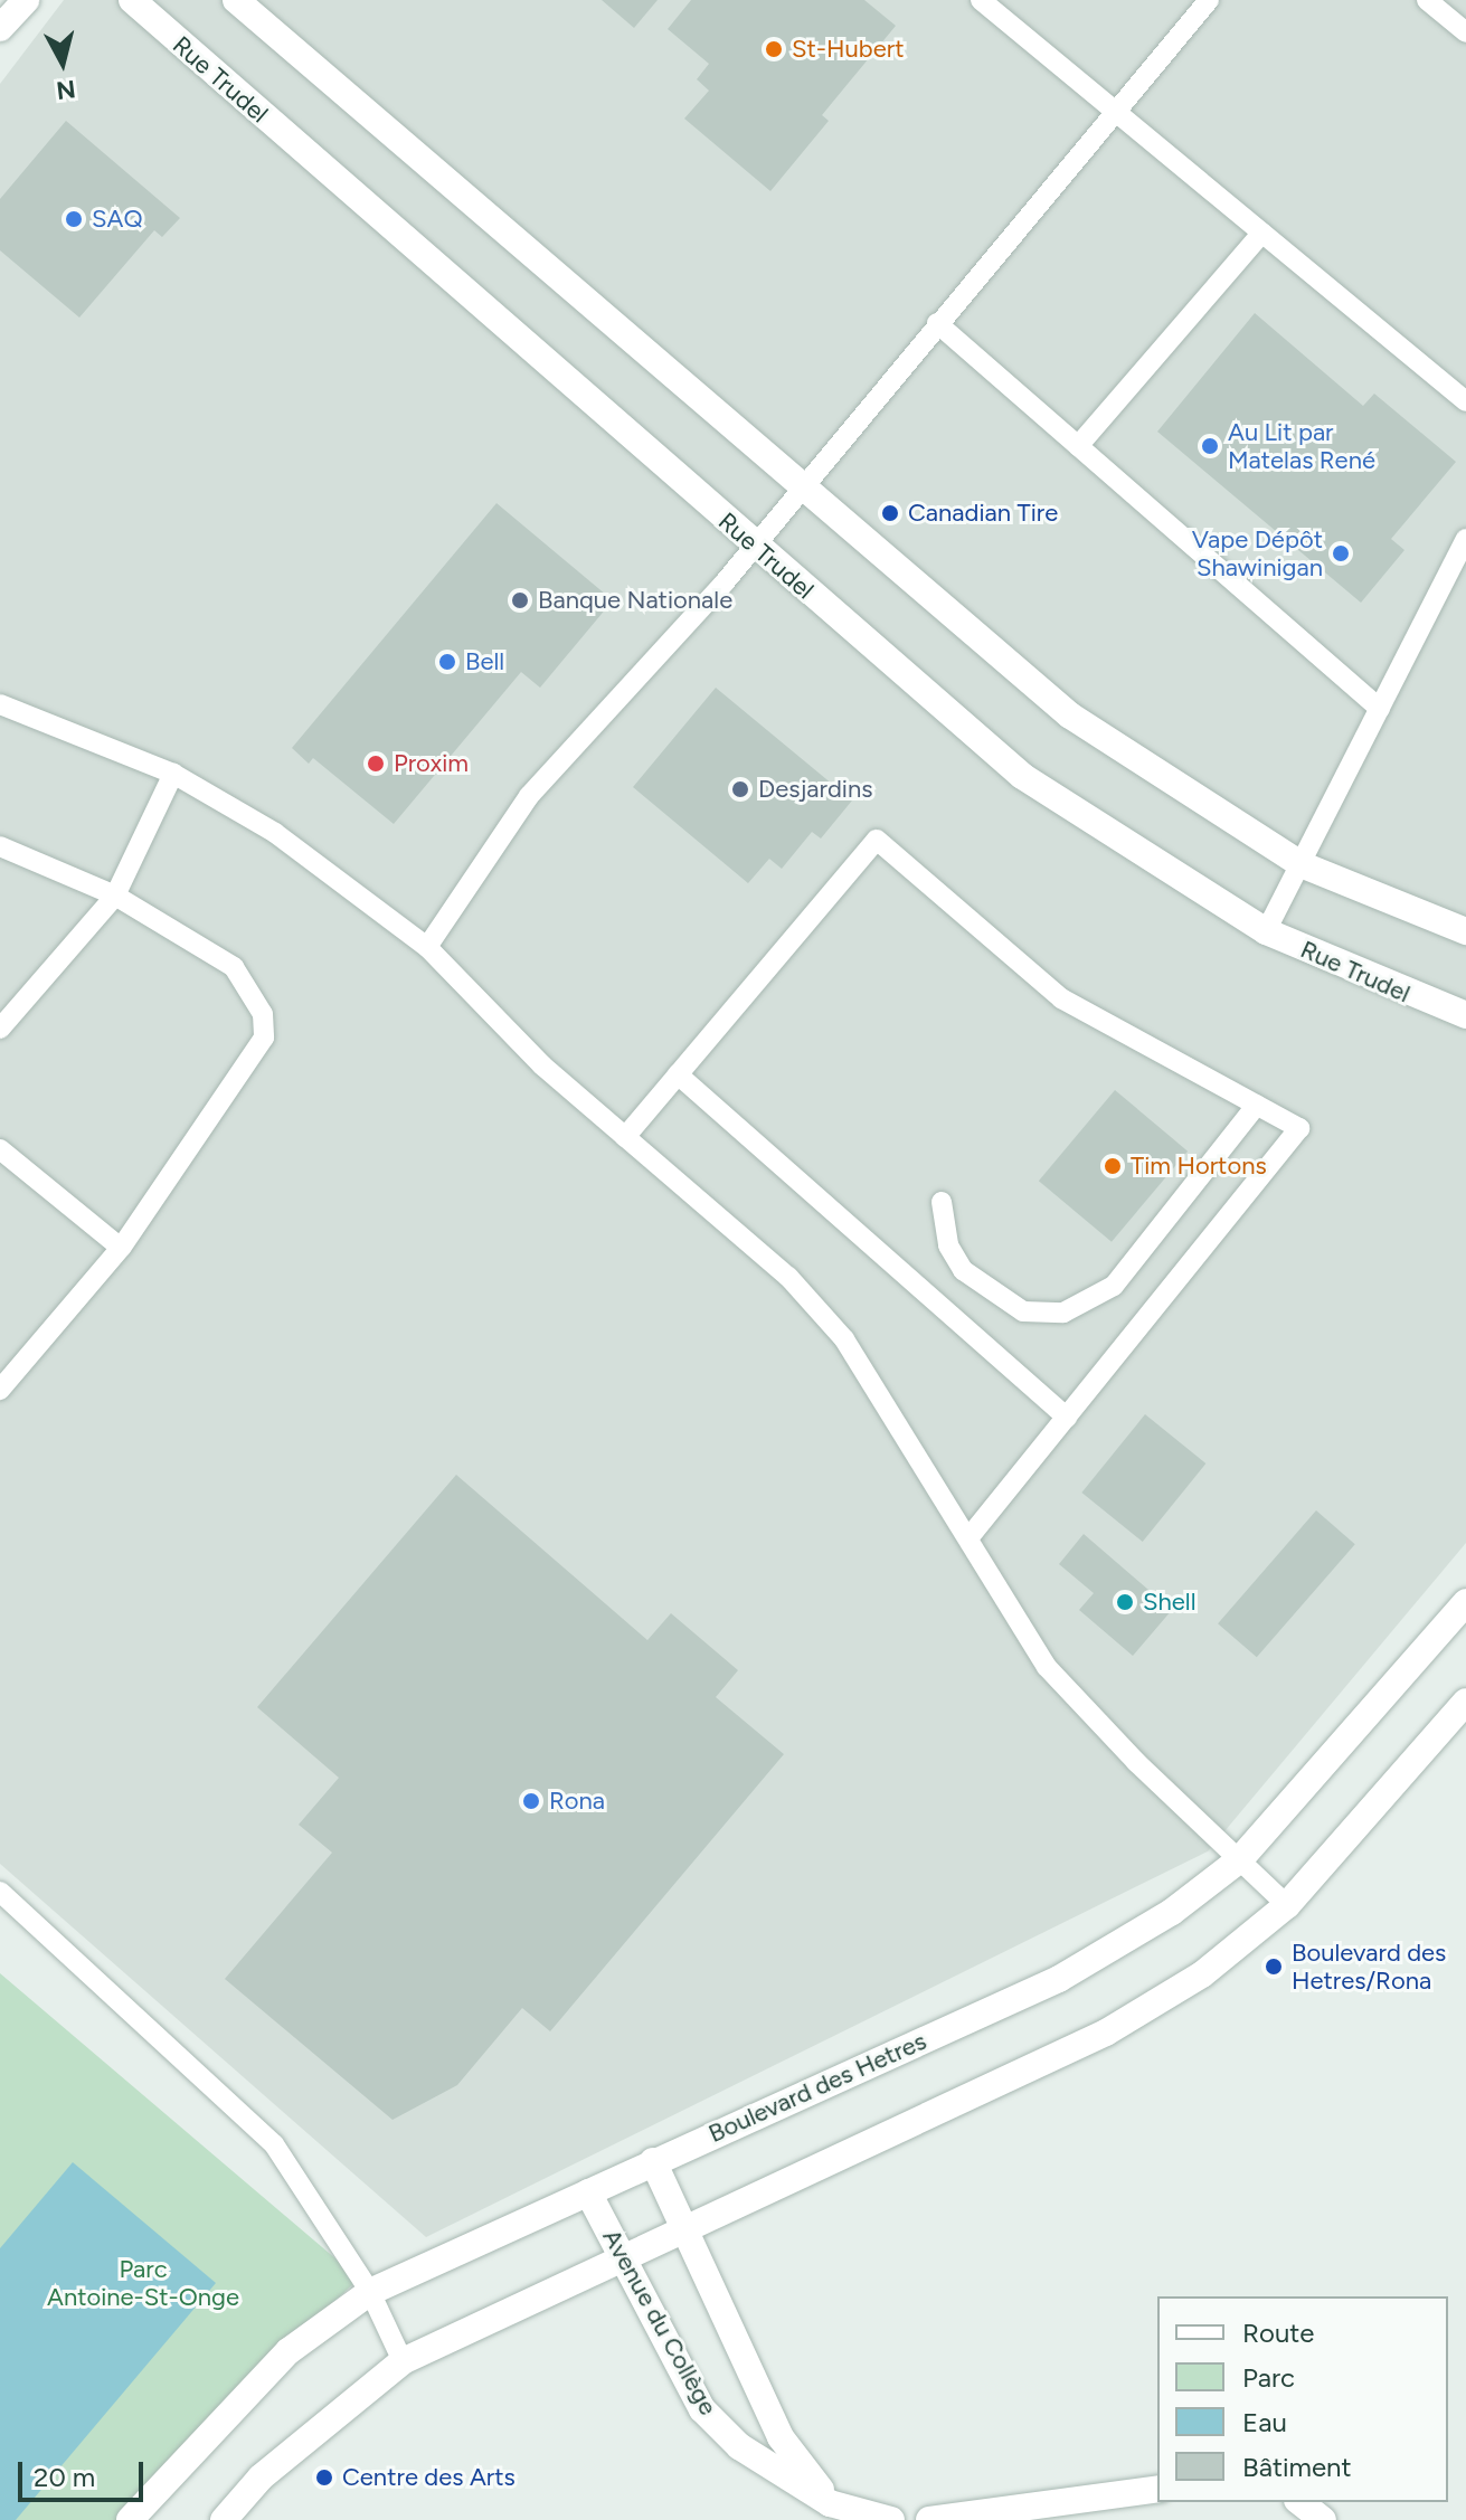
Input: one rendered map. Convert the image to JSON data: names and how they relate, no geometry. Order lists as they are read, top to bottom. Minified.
{"streets":{"street":["Rue Trudel","Boulevard des Hetres","Avenue du Collège"]},"crossings":[["Boulevard des Hetres","Avenue du Collège"]],"parks":["Parc Antoine-St-Onge"],"places":["St-Hubert","SAQ","Au Lit par Matelas René","Canadian Tire","Vape Dépôt Shawinigan","Banque Nationale","Bell","Proxim","Desjardins","Tim Hortons","Shell","Rona","Boulevard des Hetres/Rona","Centre des Arts"],"legend":["Route","Parc","Eau","Bâtiment"],"scale_bar":"20 m","north":"bottom"}
